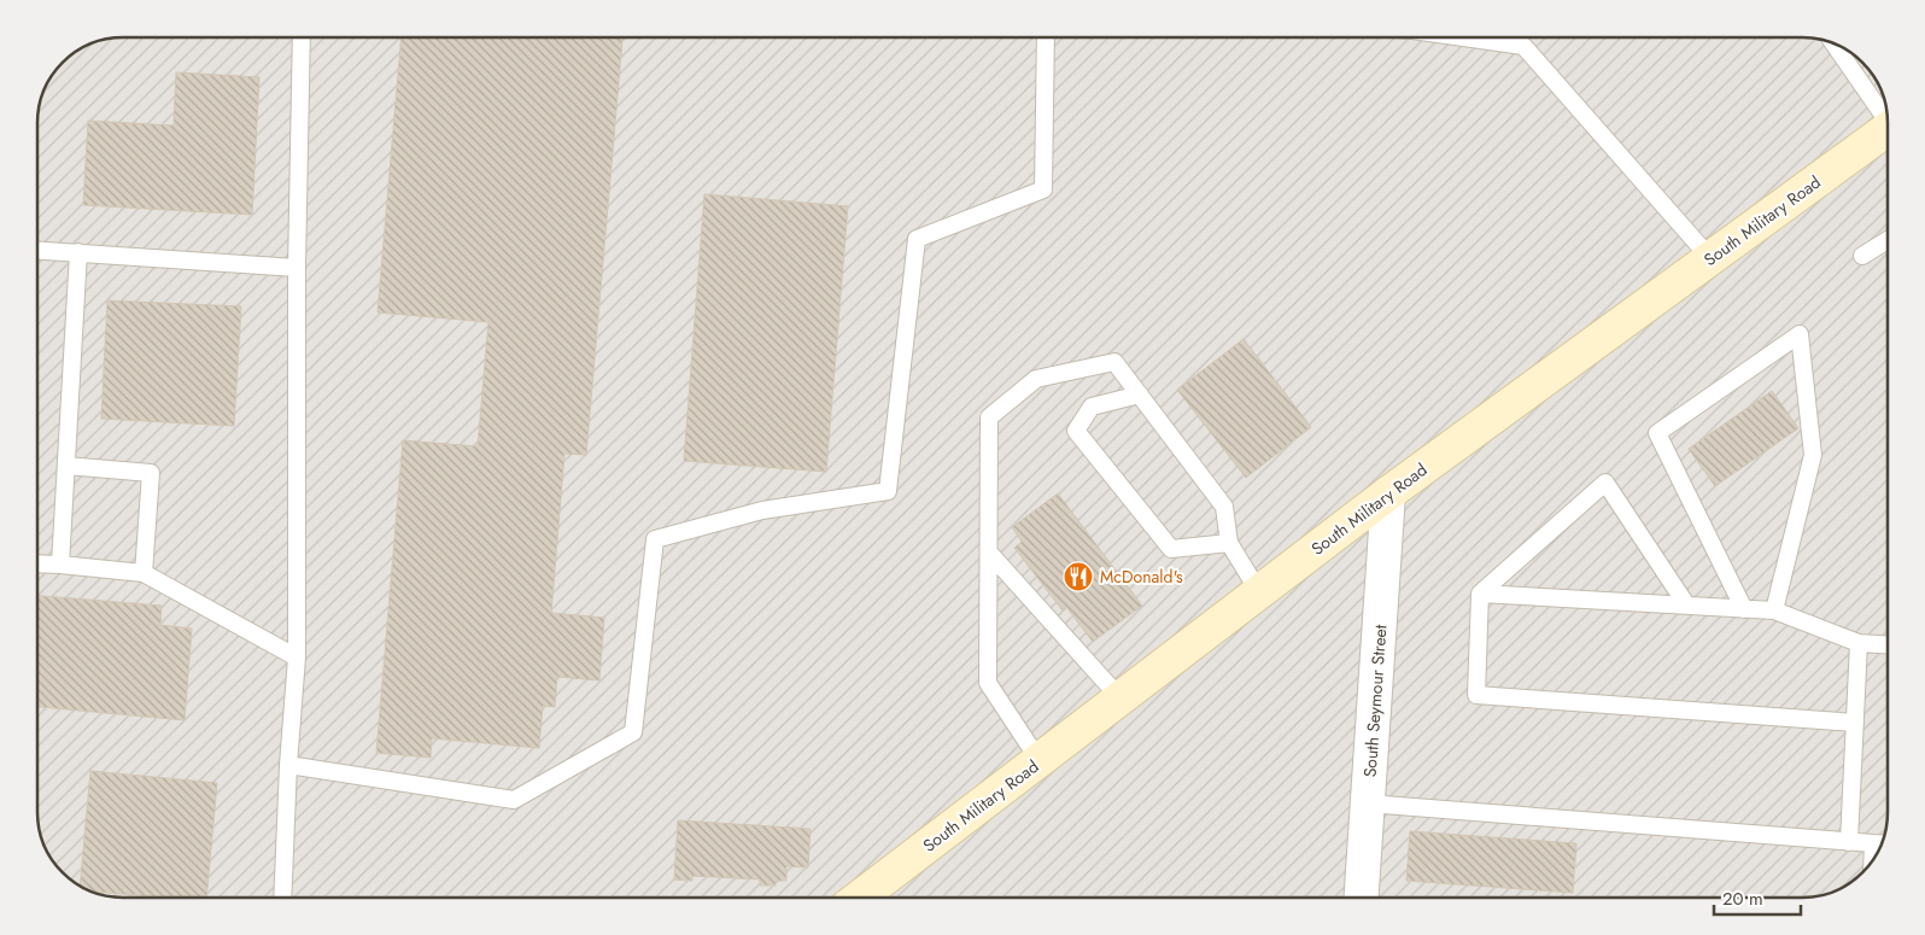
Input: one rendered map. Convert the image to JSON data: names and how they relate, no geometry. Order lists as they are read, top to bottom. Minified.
{"streets":{"main road":["South Military Road"],"street":["South Seymour Street"]},"crossings":[["South Military Road","South Seymour Street"]],"places":{"restaurant":["McDonald's"]},"scale_bar":"20 m"}
